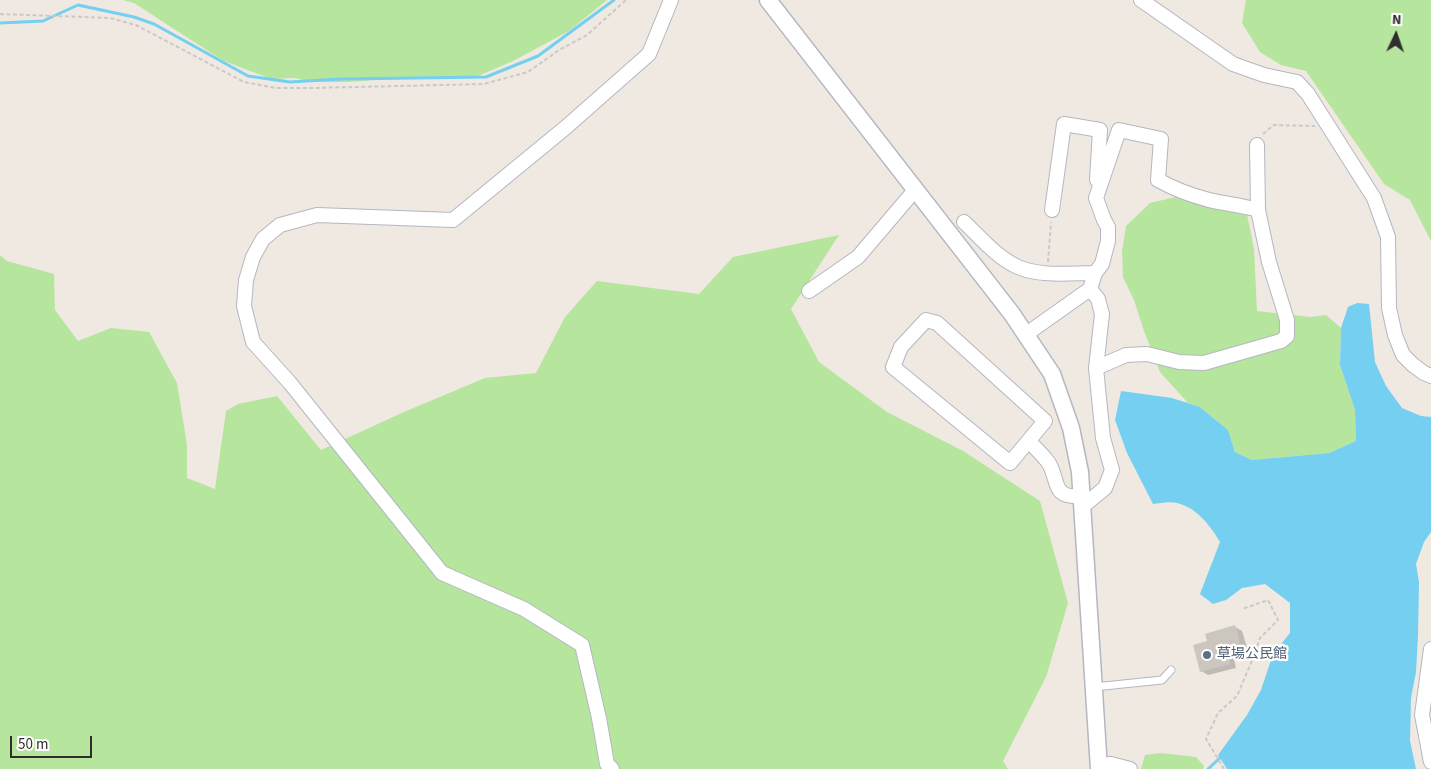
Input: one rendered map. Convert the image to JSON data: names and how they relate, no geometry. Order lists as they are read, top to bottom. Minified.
{"places":["草場公民館"],"scale_bar":"50 m","north":"top"}
